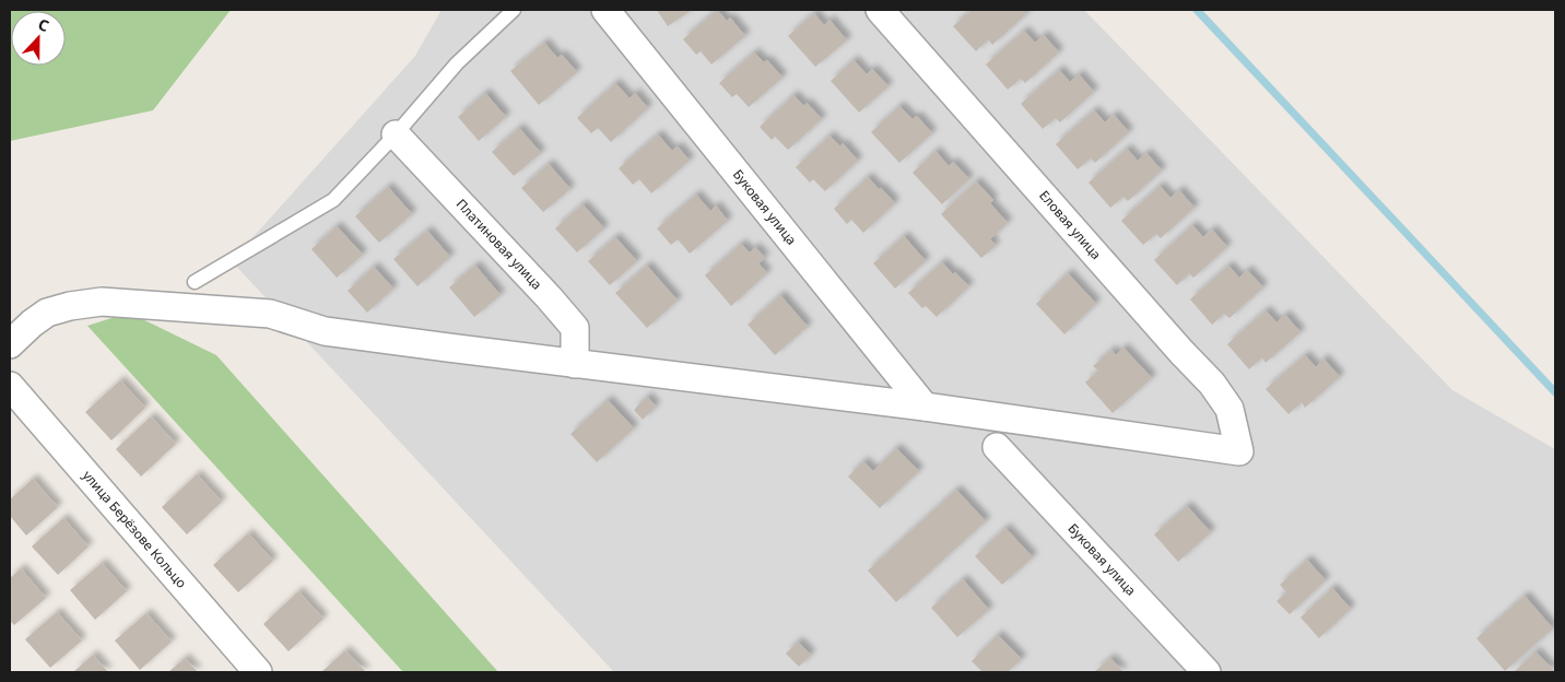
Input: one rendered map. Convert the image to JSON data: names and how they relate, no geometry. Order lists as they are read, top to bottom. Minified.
{"streets":{"street":["Буковая улица","Еловая улица","Платиновая улица","улица Берёзове Кольцо"]},"crossings":[["Буковая улица","Еловая улица"]],"north":"top"}
